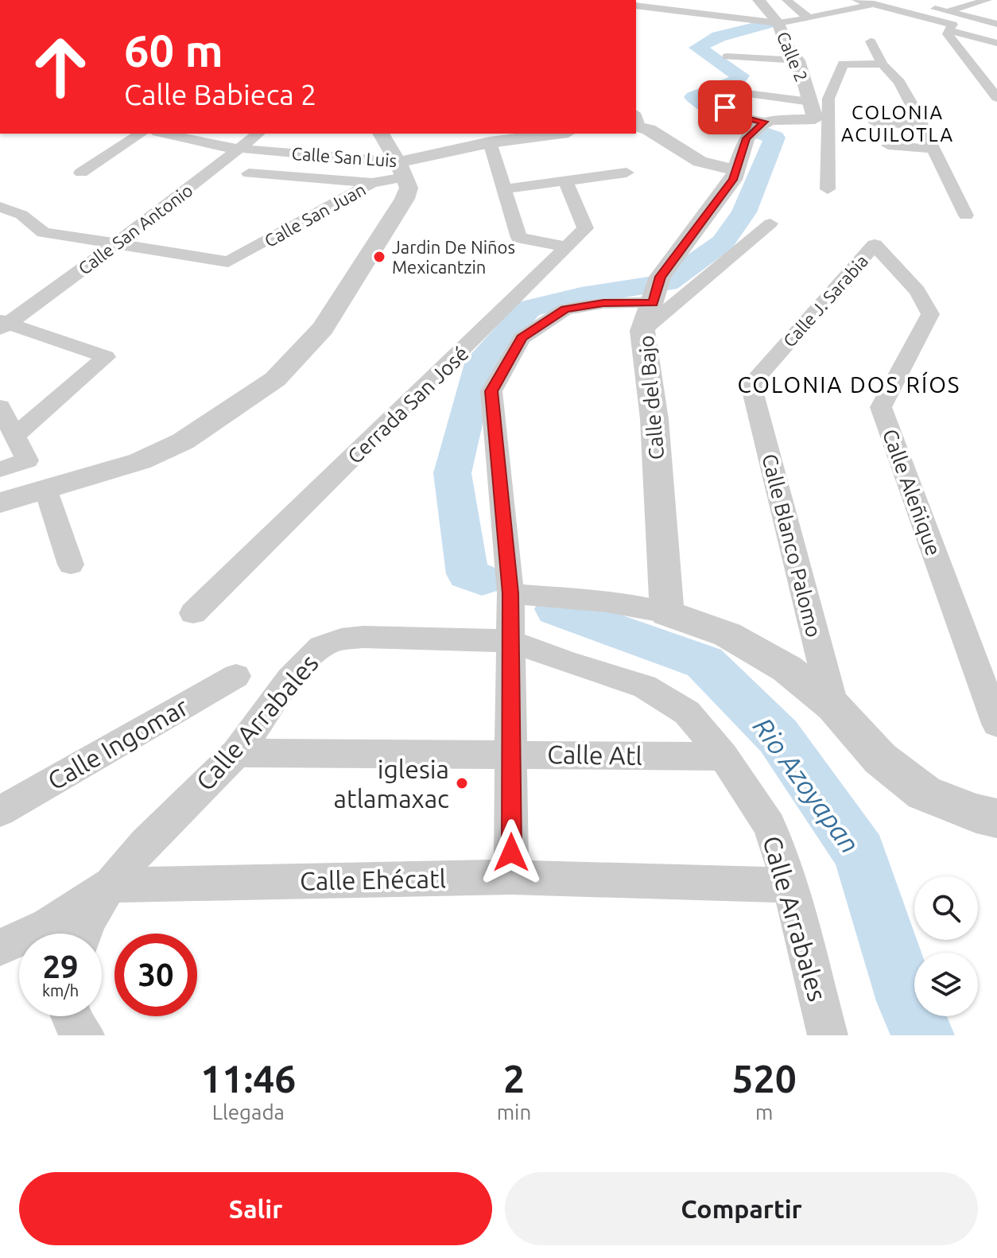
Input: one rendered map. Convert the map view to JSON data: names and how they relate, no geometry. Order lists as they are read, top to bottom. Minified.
{"streets":{"street":["Calle 2","Calle San Luis","Calle San Juan","Calle San Antonio","Calle J. Sarabia","Calle del Bajo","Cerrada San José","Calle Aleñique","Calle Blanco Palomo","Calle Arrabales","Calle Ingomar","Calle Atl","Calle Ehécatl"]},"crossings":[["Calle San Luis","Calle San Juan"],["Calle San Luis","Calle San Antonio"],["Calle San Juan","Calle San Antonio"],["Calle J. Sarabia","Calle Aleñique"],["Calle J. Sarabia","Calle Blanco Palomo"],["Calle Arrabales","Calle Atl"],["Calle Arrabales","Calle Ehécatl"]],"districts":["COLONIA ACUILOTLA","COLONIA DOS RÍOS"],"water":["Rio Azoyapan"],"places":["Jardin De Niños Mexicantzin","iglesia atlamaxac"],"page":{"turn":["60 m","Calle Babieca 2"],"speed":"29 km/h","limit":"30","eta":["11:46","Llegada","2","min","520","m"],"buttons":["Salir","Compartir"]}}
